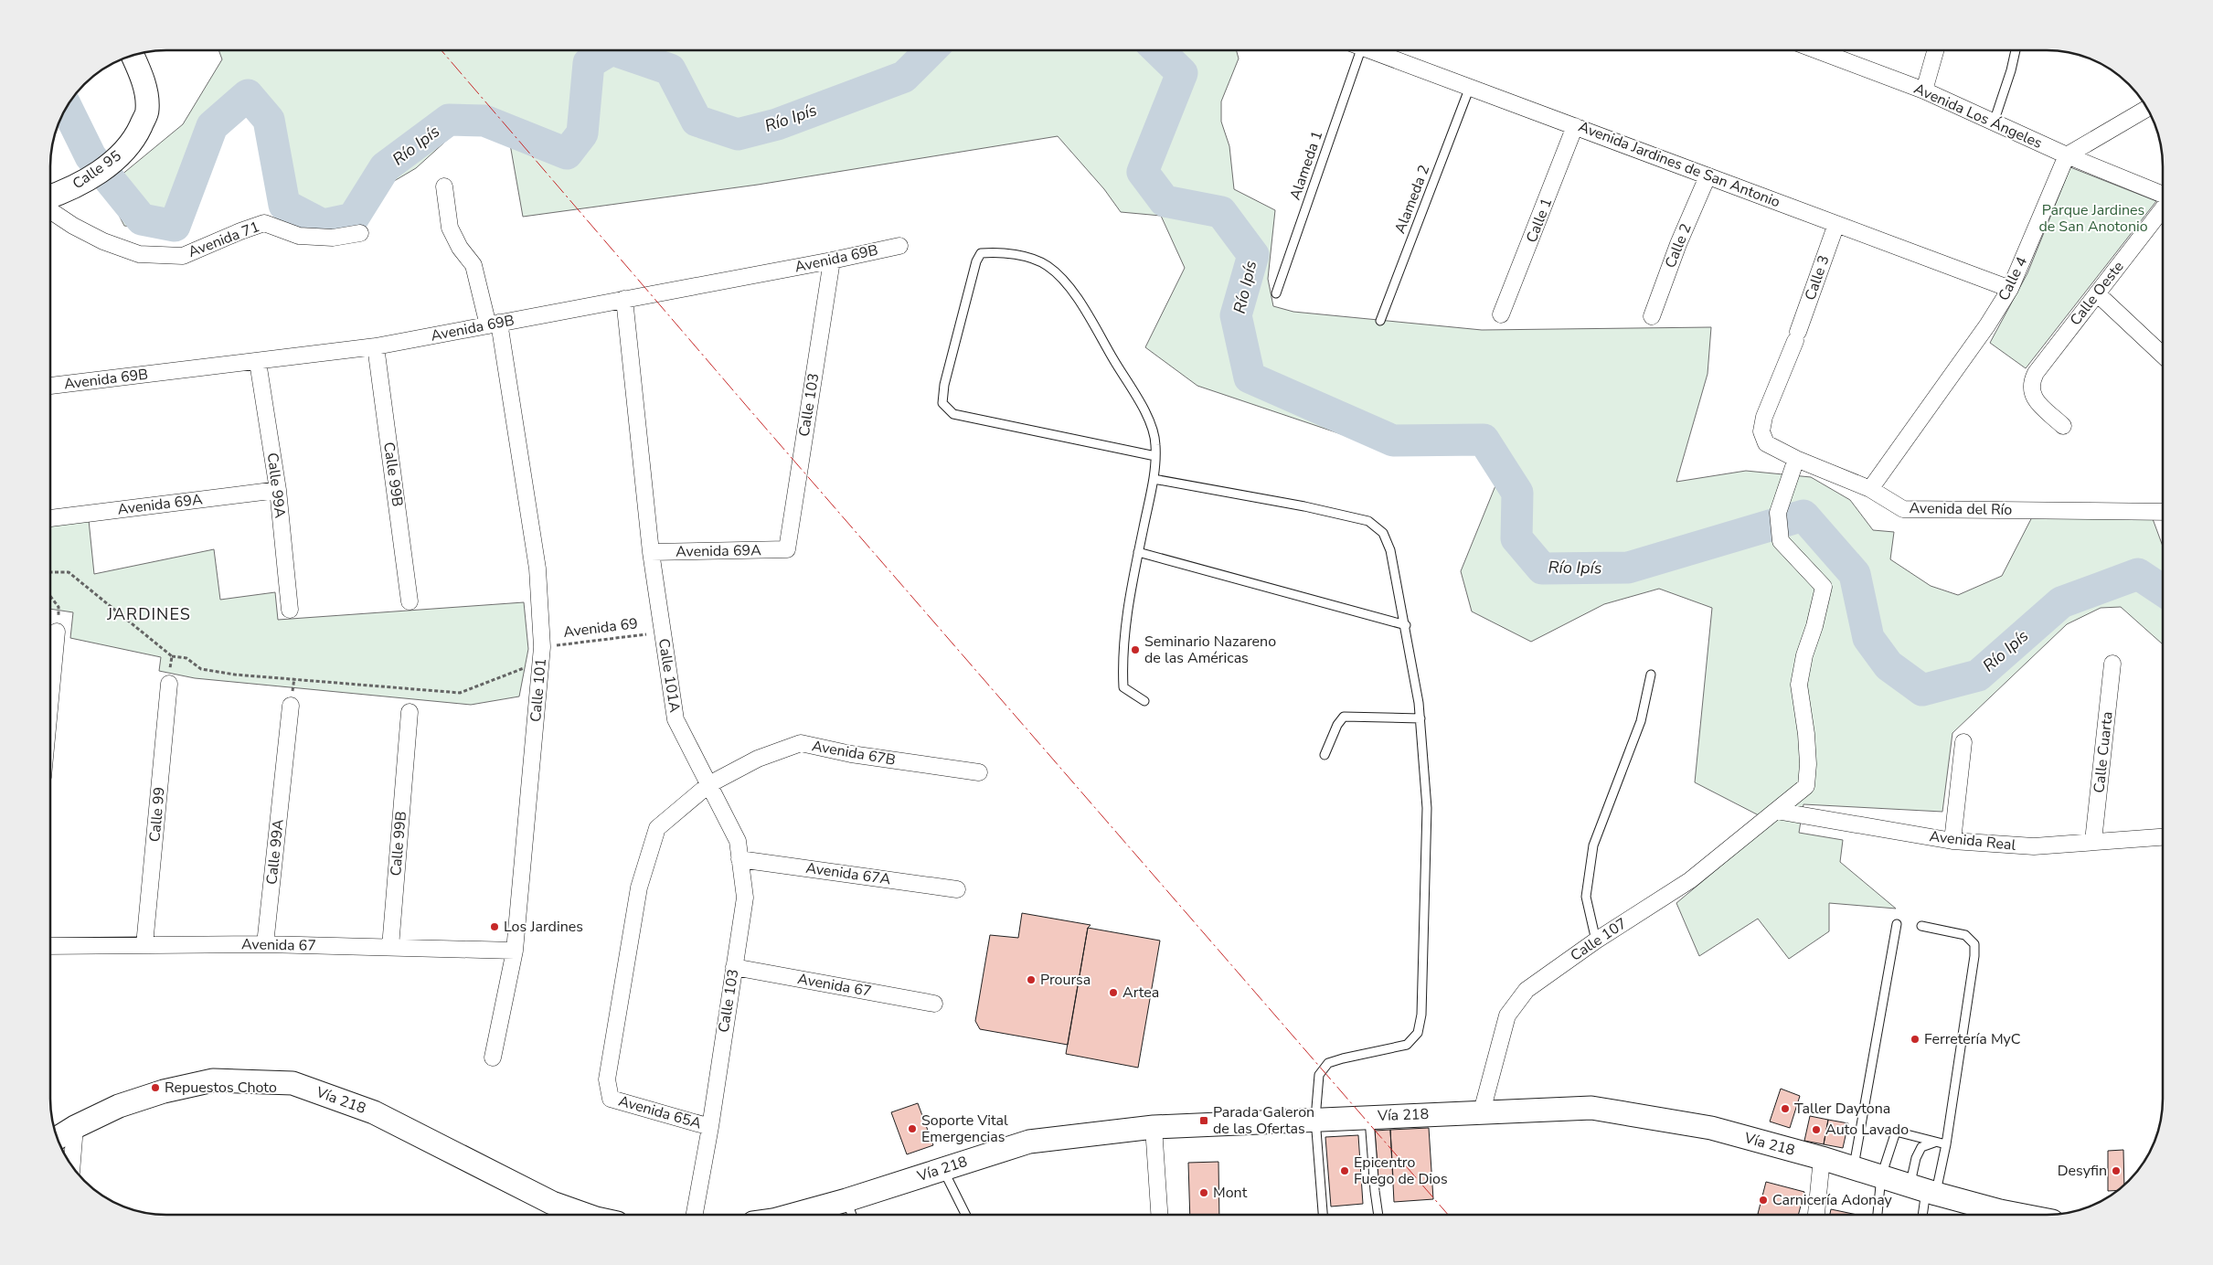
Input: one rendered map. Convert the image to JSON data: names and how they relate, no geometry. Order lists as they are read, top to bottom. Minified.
{"streets":{"main road":["Calle 95","Vía 218"],"street":["Avenida Los Ángeles","Avenida Jardines de San Antonio","Calle 1","Avenida 71","Calle 2","Avenida 69B","Calle 3","Calle 4","Calle Oeste","Calle 103","Calle 99B","Calle 99A","Avenida 69A","Avenida del Río","Calle 101A","Calle 101","Calle Cuarta","Avenida 67B","Calle 99","Avenida Real","Avenida 67A","Calle 107","Avenida 67","Avenida 65A"],"lane":["Alameda 1","Alameda 2"],"path":["Avenida 69"]},"crossings":[["Avenida Los Ángeles","Calle 4"],["Avenida Jardines de San Antonio","Alameda 2"],["Avenida Jardines de San Antonio","Calle 1"],["Avenida Jardines de San Antonio","Calle 2"],["Avenida Jardines de San Antonio","Calle 3"],["Avenida Jardines de San Antonio","Calle 4"],["Avenida 69B","Calle 103"],["Avenida 69B","Calle 99B"],["Avenida 69B","Calle 99A"],["Avenida 69B","Calle 101A"],["Avenida 69B","Calle 101"],["Calle 3","Avenida del Río"],["Calle 4","Avenida del Río"],["Calle 103","Avenida 69A"],["Calle 103","Calle 101A"],["Calle 103","Avenida 67B"],["Calle 103","Avenida 67A"],["Calle 103","Avenida 67"],["Calle 103","Avenida 65A"],["Calle 99B","Avenida 67"],["Calle 99A","Avenida 69A"],["Calle 99A","Avenida 67"],["Avenida 69A","Calle 101A"],["Avenida del Río","Calle 107"],["Avenida 69","Calle 101A"],["Avenida 69","Calle 101"],["Calle 101A","Avenida 67B"],["Calle 101A","Avenida 65A"],["Calle 101","Avenida 67"],["Calle Cuarta","Avenida Real"],["Avenida 67B","Avenida 65A"],["Calle 99","Avenida 67"],["Avenida Real","Calle 107"],["Calle 107","Vía 218"]],"districts":["JARDINES"],"water":["Río Ipís"],"parks":["Parque Jardines de San Anotonio"],"places":{"other":["Seminario Nazareno de las Américas","Los Jardines","Proursa","Artea","Ferretería MyC","Repuestos Choto","Taller Daytona","Soporte Vital Emergencias","Auto Lavado","Epicentro Fuego de Dios","Desyfin","Mont","Carnicería Adonay"],"transit":["Parada Galeron de las Ofertas"]}}
